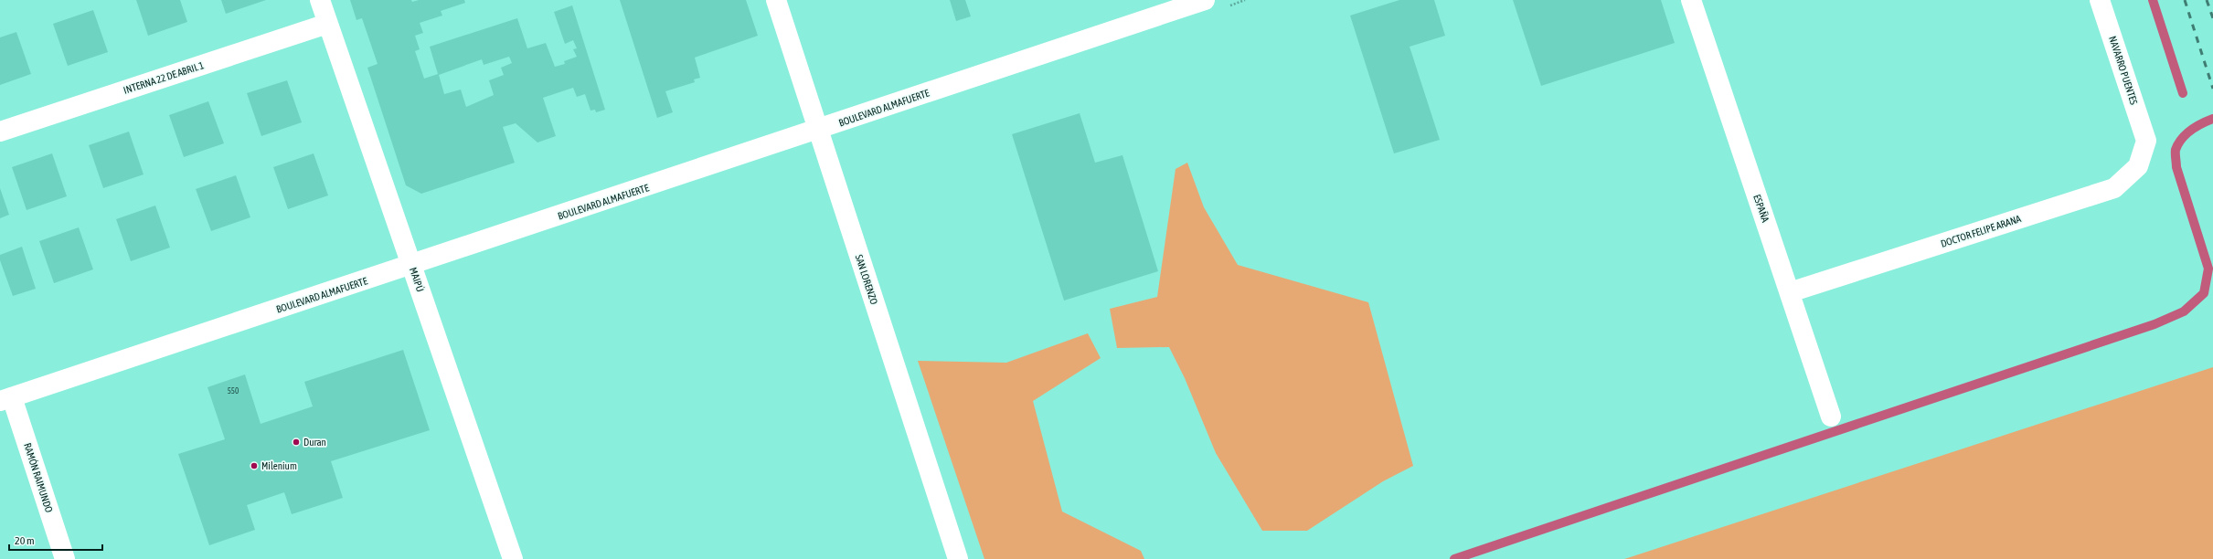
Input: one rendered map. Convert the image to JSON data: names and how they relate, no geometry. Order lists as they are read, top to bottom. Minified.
{"streets":{"street":["NAVARRO PUENTES","INTERNA 22 DE ABRIL 1","BOULEVARD ALMAFUERTE","ESPAÑA","DOCTOR FELIPE ARANA","MAIPÚ","SAN LORENZO","RAMÓN RAIMUNDO"]},"crossings":[["NAVARRO PUENTES","DOCTOR FELIPE ARANA"],["INTERNA 22 DE ABRIL 1","MAIPÚ"],["BOULEVARD ALMAFUERTE","MAIPÚ"],["BOULEVARD ALMAFUERTE","SAN LORENZO"],["BOULEVARD ALMAFUERTE","RAMÓN RAIMUNDO"],["ESPAÑA","DOCTOR FELIPE ARANA"]],"places":["Duran","Milenium"],"house_numbers":["550"],"scale_bar":"20 m"}
